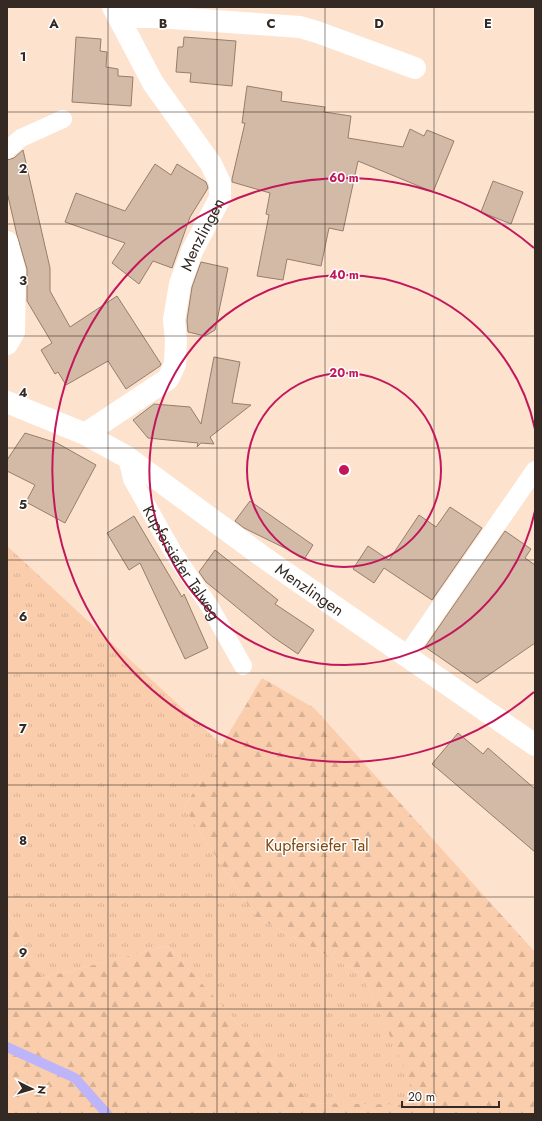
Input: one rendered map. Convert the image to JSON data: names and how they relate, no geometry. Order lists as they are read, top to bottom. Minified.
{"streets":{"street":["Menzlingen"],"lane":["Kupfersiefer Talweg"]},"crossings":[["Menzlingen","Kupfersiefer Talweg"]],"parks":["Kupfersiefer Tal"],"scale_bar":"20 m","north":"right","grid":{"columns":["A","B","C","D","E"],"rows":["1","2","3","4","5","6","7","8","9"]},"rings":["60 m","40 m","20 m"]}
